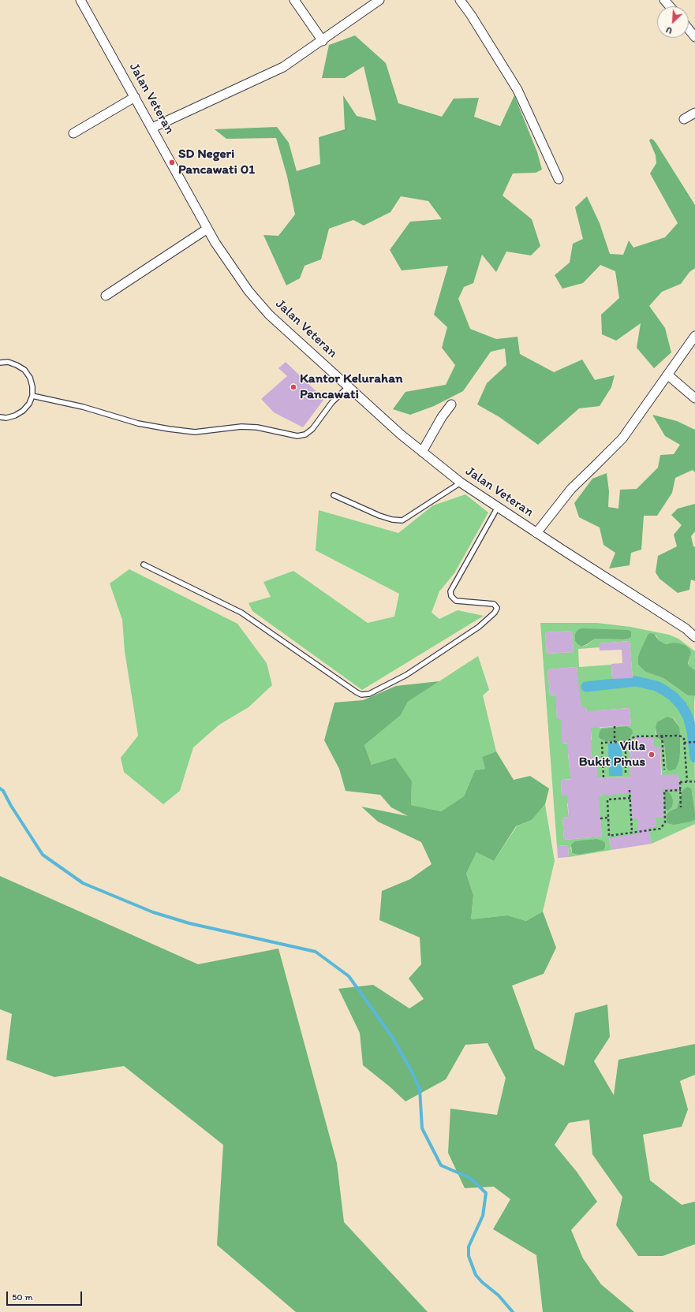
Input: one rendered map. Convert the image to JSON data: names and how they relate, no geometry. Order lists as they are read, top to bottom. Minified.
{"streets":{"street":["Jalan Veteran"]},"places":["SD Negeri Pancawati 01","Kantor Kelurahan Pancawati","Villa Bukit Pinus"],"scale_bar":"50 m","north":"bottom left"}
